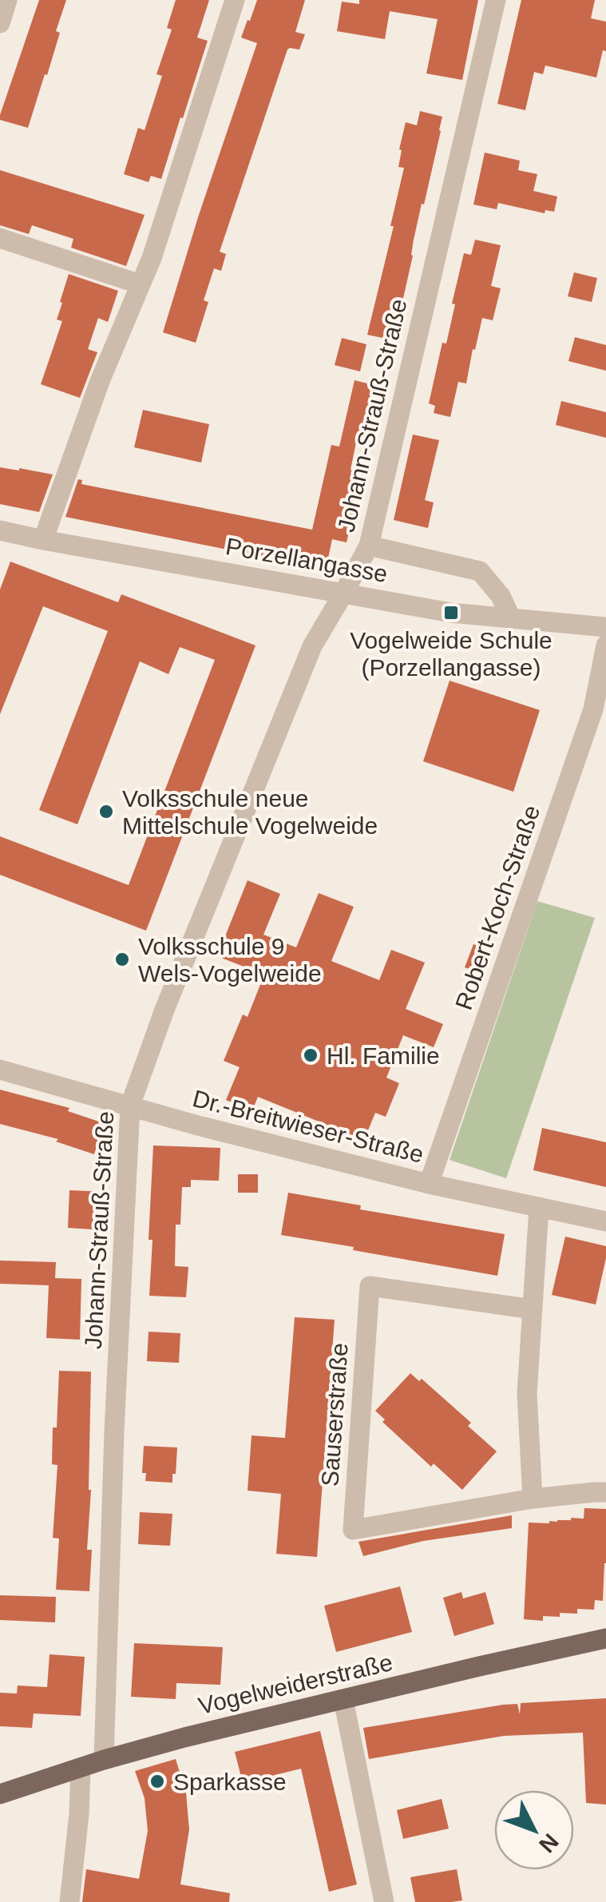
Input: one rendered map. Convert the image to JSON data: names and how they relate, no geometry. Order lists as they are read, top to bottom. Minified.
{"streets":{"main road":["Vogelweiderstraße"],"street":["Johann-Strauß-Straße","Porzellangasse","Robert-Koch-Straße","Dr.-Breitwieser-Straße","Sauserstraße"]},"crossings":[["Johann-Strauß-Straße","Porzellangasse"],["Johann-Strauß-Straße","Dr.-Breitwieser-Straße"],["Johann-Strauß-Straße","Vogelweiderstraße"],["Robert-Koch-Straße","Dr.-Breitwieser-Straße"]],"places":{"transit":["Vogelweide Schule (Porzellangasse)"],"other":["Volksschule neue Mittelschule Vogelweide","Volksschule 9 Wels-Vogelweide","Hl. Familie","Sparkasse"]},"north":"bottom right"}
